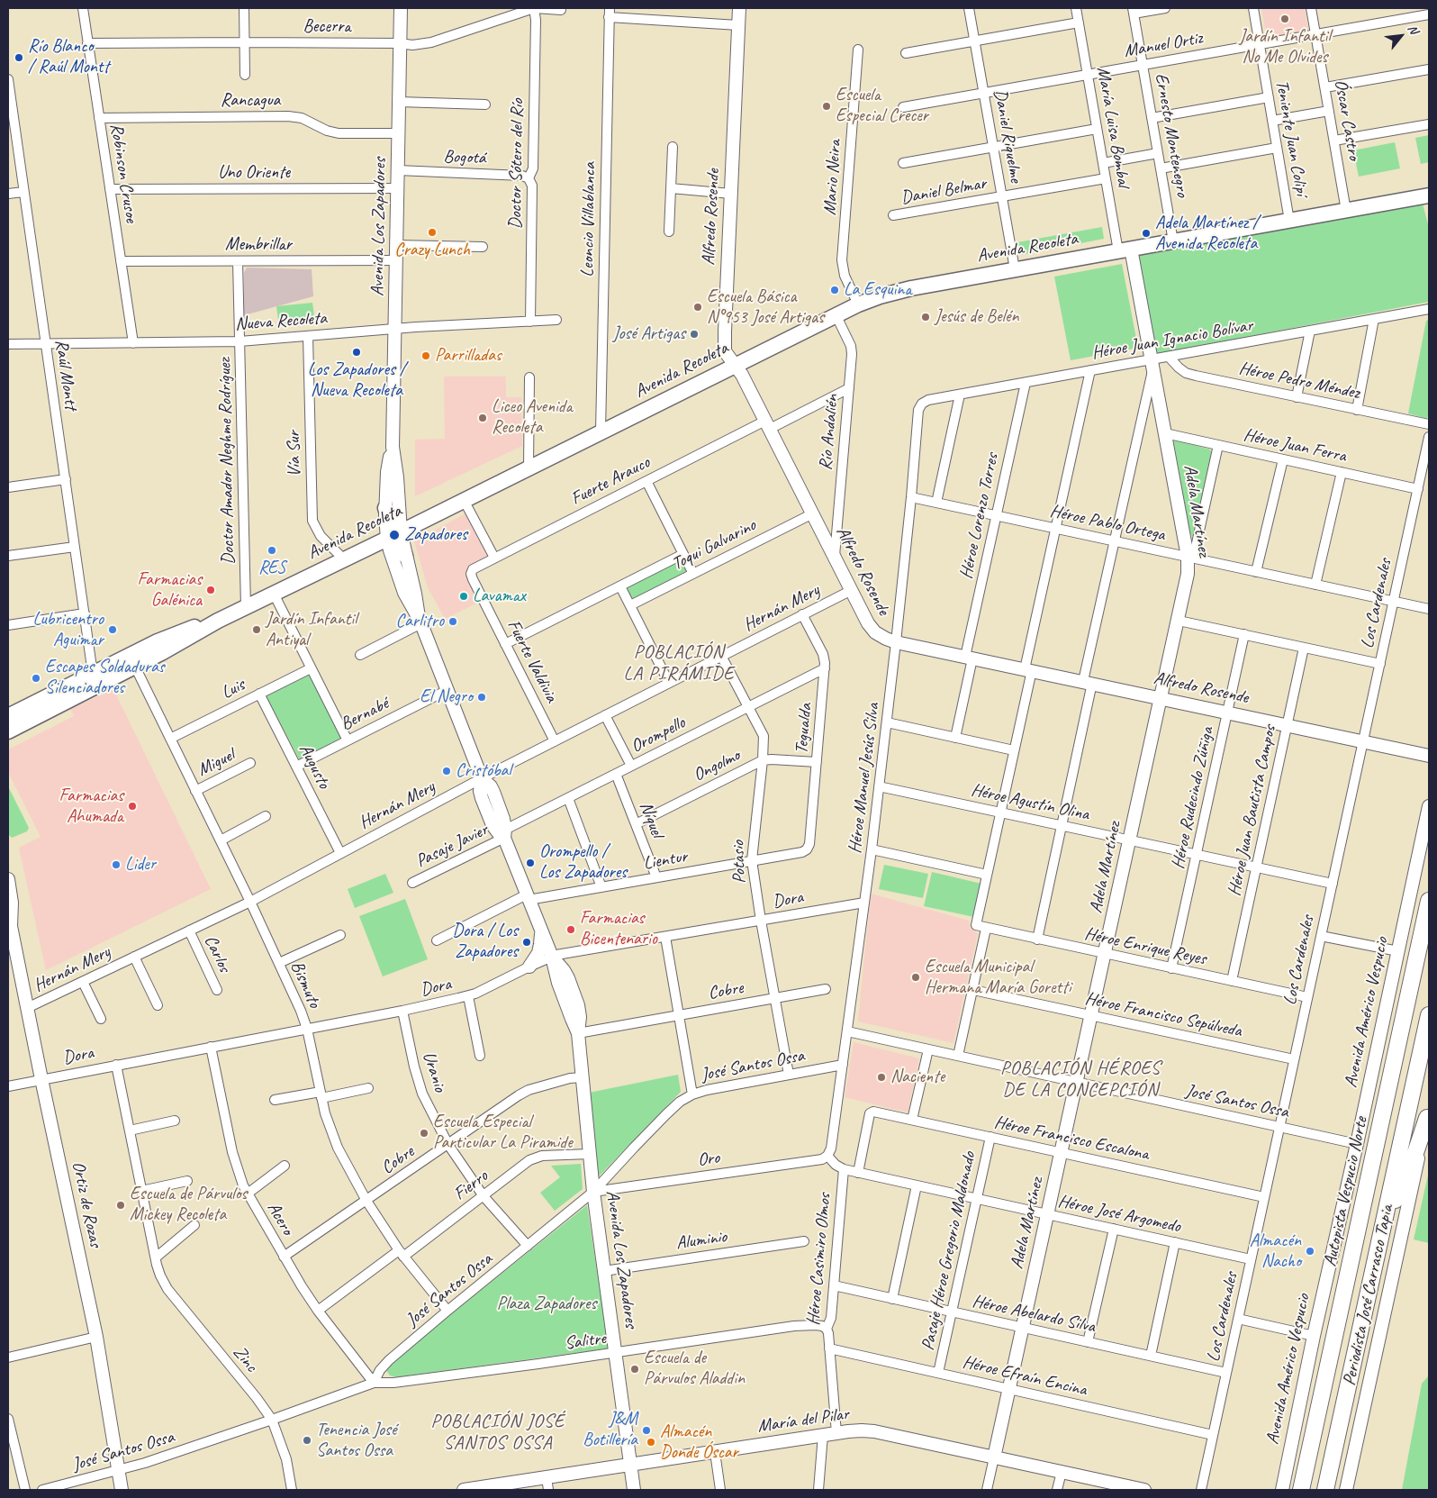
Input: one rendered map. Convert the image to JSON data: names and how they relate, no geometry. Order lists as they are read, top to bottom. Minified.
{"streets":{"highway":["Autopista Vespucio Norte"],"main road":["Avenida Recoleta"],"street":["Becerra","Manuel Ortiz","Rancagua","Óscar Castro","María Luisa Bombal","Ernesto Montenegro","Daniel Riquelme","Teniente Juan Colipí","Bogotá","Doctor Sótero del Río","Robinson Crusoe","Uno Oriente","Mario Neira","Daniel Belmar","Alfredo Rosende","Leoncio Villablanca","Avenida Los Zapadores","Membrillar","Nueva Recoleta","Héroe Juan Ignacio Bolívar","Raúl Montt","Héroe Pedro Méndez","Río Andalién","Héroe Juan Ferra","Vía Sur","Doctor Amador Neghme Rodríguez","Fuerte Arauco","Adela Martínez","Héroe Lorenzo Torres","Héroe Pablo Ortega","Toqui Galvarino","Los Cardenales","Hernán Mery","Fuerte Valdivia","Luis","Bernabé","Tegualda","Orompello","Miguel","Ongolmo","Augusto","Héroe Manuel Jesús Silva","Héroe Rudecindo Zúñiga","Héroe Agustín Olina","Héroe Juan Bautista Campos","Níquel","Pasaje Javier","Lientur","Potasio","Dora","Héroe Enrique Reyes","Carlos","Bismuto","Cobre","Avenida Américo Vespucio","Héroe Francisco Sepúlveda","José Santos Ossa","Uranio","Héroe Francisco Escalona","Oro","Fierro","Ortiz de Rozas","Héroe José Argomedo","Acero","Aluminio","Pasaje Héroe Gregorio Maldonado","Héroe Casimiro Olmos","Periodista José Carrasco Tapia","Héroe Abelardo Silva","Salitre","Zinc","Héroe Efraín Encina","María del Pilar"]},"crossings":[["Becerra","Doctor Sótero del Río"],["Becerra","Robinson Crusoe"],["Becerra","Avenida Los Zapadores"],["Manuel Ortiz","Óscar Castro"],["Manuel Ortiz","María Luisa Bombal"],["Manuel Ortiz","Ernesto Montenegro"],["Manuel Ortiz","Daniel Riquelme"],["Manuel Ortiz","Teniente Juan Colipí"],["Rancagua","Robinson Crusoe"],["Rancagua","Avenida Los Zapadores"],["Óscar Castro","Avenida Recoleta"],["María Luisa Bombal","Daniel Belmar"],["María Luisa Bombal","Avenida Recoleta"],["María Luisa Bombal","Adela Martínez"],["Ernesto Montenegro","Avenida Recoleta"],["Daniel Riquelme","Daniel Belmar"],["Daniel Riquelme","Avenida Recoleta"],["Teniente Juan Colipí","Avenida Recoleta"],["Bogotá","Doctor Sótero del Río"],["Bogotá","Avenida Los Zapadores"],["Doctor Sótero del Río","Nueva Recoleta"],["Robinson Crusoe","Uno Oriente"],["Robinson Crusoe","Membrillar"],["Robinson Crusoe","Nueva Recoleta"],["Uno Oriente","Avenida Los Zapadores"],["Mario Neira","Avenida Recoleta"],["Alfredo Rosende","Avenida Recoleta"],["Alfredo Rosende","Río Andalién"],["Alfredo Rosende","Fuerte Arauco"],["Alfredo Rosende","Adela Martínez"],["Alfredo Rosende","Héroe Lorenzo Torres"],["Alfredo Rosende","Toqui Galvarino"],["Alfredo Rosende","Los Cardenales"],["Alfredo Rosende","Hernán Mery"],["Alfredo Rosende","Héroe Manuel Jesús Silva"],["Alfredo Rosende","Héroe Rudecindo Zúñiga"],["Alfredo Rosende","Héroe Juan Bautista Campos"],["Leoncio Villablanca","Avenida Recoleta"],["Avenida Los Zapadores","Membrillar"],["Avenida Los Zapadores","Avenida Recoleta"],["Avenida Los Zapadores","Nueva Recoleta"],["Avenida Los Zapadores","Hernán Mery"],["Avenida Los Zapadores","Bernabé"],["Avenida Los Zapadores","Orompello"],["Avenida Los Zapadores","Pasaje Javier"],["Avenida Los Zapadores","Lientur"],["Avenida Los Zapadores","Dora"],["Avenida Los Zapadores","Cobre"],["Avenida Los Zapadores","José Santos Ossa"],["Avenida Los Zapadores","Oro"],["Avenida Los Zapadores","Fierro"],["Avenida Los Zapadores","Aluminio"],["Avenida Los Zapadores","Salitre"],["Avenida Los Zapadores","María del Pilar"],["Membrillar","Doctor Amador Neghme Rodríguez"],["Avenida Recoleta","Raúl Montt"],["Avenida Recoleta","Río Andalién"],["Avenida Recoleta","Vía Sur"],["Avenida Recoleta","Doctor Amador Neghme Rodríguez"],["Avenida Recoleta","Adela Martínez"],["Avenida Recoleta","Bismuto"],["Nueva Recoleta","Raúl Montt"],["Nueva Recoleta","Vía Sur"],["Nueva Recoleta","Doctor Amador Neghme Rodríguez"],["Héroe Juan Ignacio Bolívar","Héroe Pedro Méndez"],["Héroe Juan Ignacio Bolívar","Adela Martínez"],["Héroe Juan Ignacio Bolívar","Héroe Lorenzo Torres"],["Héroe Juan Ignacio Bolívar","Héroe Manuel Jesús Silva"],["Río Andalién","Fuerte Arauco"],["Héroe Juan Ferra","Adela Martínez"],["Héroe Juan Ferra","Los Cardenales"],["Fuerte Arauco","Fuerte Valdivia"],["Adela Martínez","Héroe Pablo Ortega"],["Adela Martínez","Héroe Agustín Olina"],["Adela Martínez","Héroe Enrique Reyes"],["Adela Martínez","Héroe Francisco Sepúlveda"],["Adela Martínez","José Santos Ossa"],["Adela Martínez","Héroe Francisco Escalona"],["Adela Martínez","Héroe José Argomedo"],["Adela Martínez","Héroe Abelardo Silva"],["Adela Martínez","Héroe Efraín Encina"],["Adela Martínez","María del Pilar"],["Héroe Lorenzo Torres","Héroe Pablo Ortega"],["Héroe Pablo Ortega","Los Cardenales"],["Héroe Pablo Ortega","Héroe Manuel Jesús Silva"],["Los Cardenales","Héroe Agustín Olina"],["Los Cardenales","Héroe Enrique Reyes"],["Los Cardenales","Héroe Francisco Sepúlveda"],["Los Cardenales","José Santos Ossa"],["Los Cardenales","Héroe Francisco Escalona"],["Los Cardenales","Héroe José Argomedo"],["Los Cardenales","Héroe Abelardo Silva"],["Los Cardenales","Héroe Efraín Encina"],["Hernán Mery","Fuerte Valdivia"],["Hernán Mery","Tegualda"],["Hernán Mery","Augusto"],["Hernán Mery","Potasio"],["Hernán Mery","Carlos"],["Hernán Mery","Bismuto"],["Hernán Mery","Ortiz de Rozas"],["Luis","Augusto"],["Luis","Bismuto"],["Bernabé","Augusto"],["Tegualda","Orompello"],["Tegualda","Ongolmo"],["Tegualda","Lientur"],["Orompello","Níquel"],["Orompello","Pasaje Javier"],["Orompello","Potasio"],["Miguel","Bismuto"],["Ongolmo","Níquel"],["Ongolmo","Potasio"],["Héroe Manuel Jesús Silva","Héroe Agustín Olina"],["Héroe Manuel Jesús Silva","Dora"],["Héroe Manuel Jesús Silva","José Santos Ossa"],["Héroe Manuel Jesús Silva","Oro"],["Héroe Manuel Jesús Silva","Héroe José Argomedo"],["Héroe Rudecindo Zúñiga","Héroe Agustín Olina"],["Héroe Rudecindo Zúñiga","Héroe Enrique Reyes"],["Héroe Agustín Olina","Héroe Juan Bautista Campos"],["Héroe Juan Bautista Campos","Héroe Enrique Reyes"],["Níquel","Lientur"],["Lientur","Potasio"],["Potasio","Dora"],["Potasio","Cobre"],["Potasio","José Santos Ossa"],["Dora","Bismuto"],["Dora","Uranio"],["Dora","Ortiz de Rozas"],["Dora","Acero"],["Dora","Zinc"],["Bismuto","Cobre"],["Bismuto","José Santos Ossa"],["Bismuto","Fierro"],["Cobre","Uranio"],["Cobre","Acero"],["Avenida Américo Vespucio","José Santos Ossa"],["José Santos Ossa","Uranio"],["José Santos Ossa","Oro"],["José Santos Ossa","Ortiz de Rozas"],["José Santos Ossa","Acero"],["José Santos Ossa","Salitre"],["José Santos Ossa","Zinc"],["Uranio","Fierro"],["Héroe Francisco Escalona","Héroe José Argomedo"],["Héroe Francisco Escalona","Pasaje Héroe Gregorio Maldonado"],["Oro","Héroe José Argomedo"],["Fierro","Acero"],["Héroe José Argomedo","Pasaje Héroe Gregorio Maldonado"],["Héroe José Argomedo","Héroe Casimiro Olmos"],["Acero","Salitre"],["Pasaje Héroe Gregorio Maldonado","Héroe Abelardo Silva"],["Pasaje Héroe Gregorio Maldonado","Héroe Efraín Encina"],["Héroe Casimiro Olmos","Héroe Abelardo Silva"],["Héroe Casimiro Olmos","Salitre"],["Héroe Casimiro Olmos","Héroe Efraín Encina"],["Héroe Casimiro Olmos","María del Pilar"]],"districts":["POBLACIÓN LA PIRÁMIDE","POBLACIÓN HÉROES DE LA CONCEPCIÓN","POBLACIÓN JOSÉ SANTOS OSSA"],"parks":["Plaza Zapadores"],"places":["Jardín Infantil No Me Olvides","Río Blanco / Raúl Montt","Escuela Especial Crecer","Crazy Lunch","Adela Martínez / Avenida Recoleta","La Esquina","Escuela Básica N°953 José Artigas","Jesús de Belén","José Artigas","Los Zapadores / Nueva Recoleta","Parrilladas","Liceo Avenida Recoleta","Zapadores","RES","Farmacias Galénica","Lavamax","Carlitro","Lubricentro Aguimar","Jardín Infantil Antiyal","Escapes Soldaduras Silenciadores","El Negro","Cristóbal","Farmacias Ahumada","Orompello / Los Zapadores","Lider","Farmacias Bicentenario","Dora / Los Zapadores","Escuela Municipal Hermana María Goretti","Naciente","Escuela Especial Particular La Piramide","Escuela de Párvulos Mickey Recoleta","Almacén Nacho","Escuela de Párvulos Aladdin","J&M Botillería","Tenencia José Santos Ossa","Almacén Donde Óscar"],"north":"top right"}
